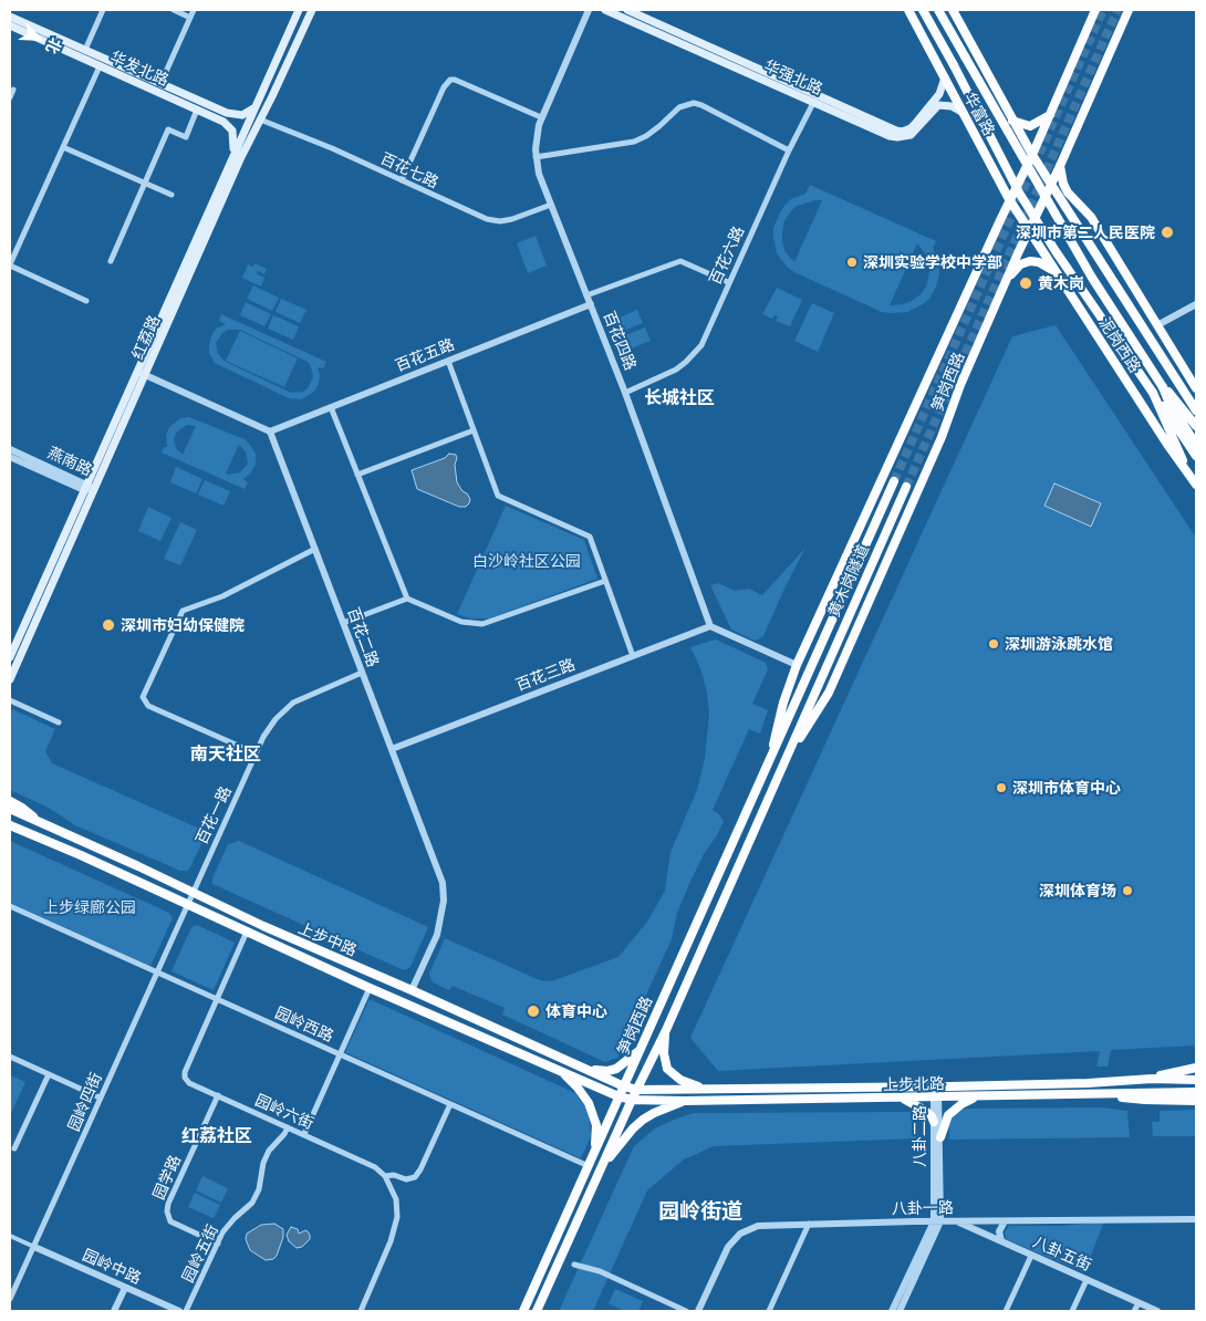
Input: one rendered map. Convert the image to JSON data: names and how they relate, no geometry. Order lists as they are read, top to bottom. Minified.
{"streets":{"main road":["华发北路","华强北路","华富路","红荔路","泥岗西路","笋岗西路","黄木岗隧道","上步中路","上步北路"],"street":["百花七路","百花六路","百花四路","百花五路","燕南路","百花二路","百花三路","百花一路","园岭西路","园岭四街","园岭六街","八卦二路","园学路","八卦一路","园岭五街","八卦五街","园岭中路"]},"crossings":[["华发北路","红荔路"],["华强北路","华富路"],["华强北路","百花六路"],["华富路","泥岗西路"],["华富路","笋岗西路"],["百花七路","红荔路"],["百花七路","百花四路"],["百花六路","百花四路"],["红荔路","燕南路"],["百花四路","百花五路"],["百花四路","百花三路"],["泥岗西路","笋岗西路"],["百花五路","百花二路"],["笋岗西路","黄木岗隧道"],["笋岗西路","上步中路"],["笋岗西路","园岭西路"],["笋岗西路","上步北路"],["百花二路","百花三路"],["百花二路","百花一路"],["百花二路","上步中路"],["百花一路","上步中路"],["百花一路","园岭四街"],["上步中路","上步北路"],["上步中路","园岭四街"],["上步中路","园岭六街"],["园岭西路","园岭四街"],["园岭西路","园岭六街"],["上步北路","八卦二路"],["园岭四街","园岭中路"],["园岭六街","园学路"],["园岭六街","园岭五街"],["八卦二路","八卦一路"],["园学路","园岭五街"],["八卦一路","八卦五街"]],"districts":["长城社区","南天社区","红荔社区","园岭街道"],"parks":["白沙岭社区公园","上步绿廊公园"],"places":["深圳市第二人民医院","深圳实验学校中学部","黄木岗","深圳市妇幼保健院","深圳游泳跳水馆","深圳市体育中心","深圳体育场","体育中心"],"north":"bottom right"}
